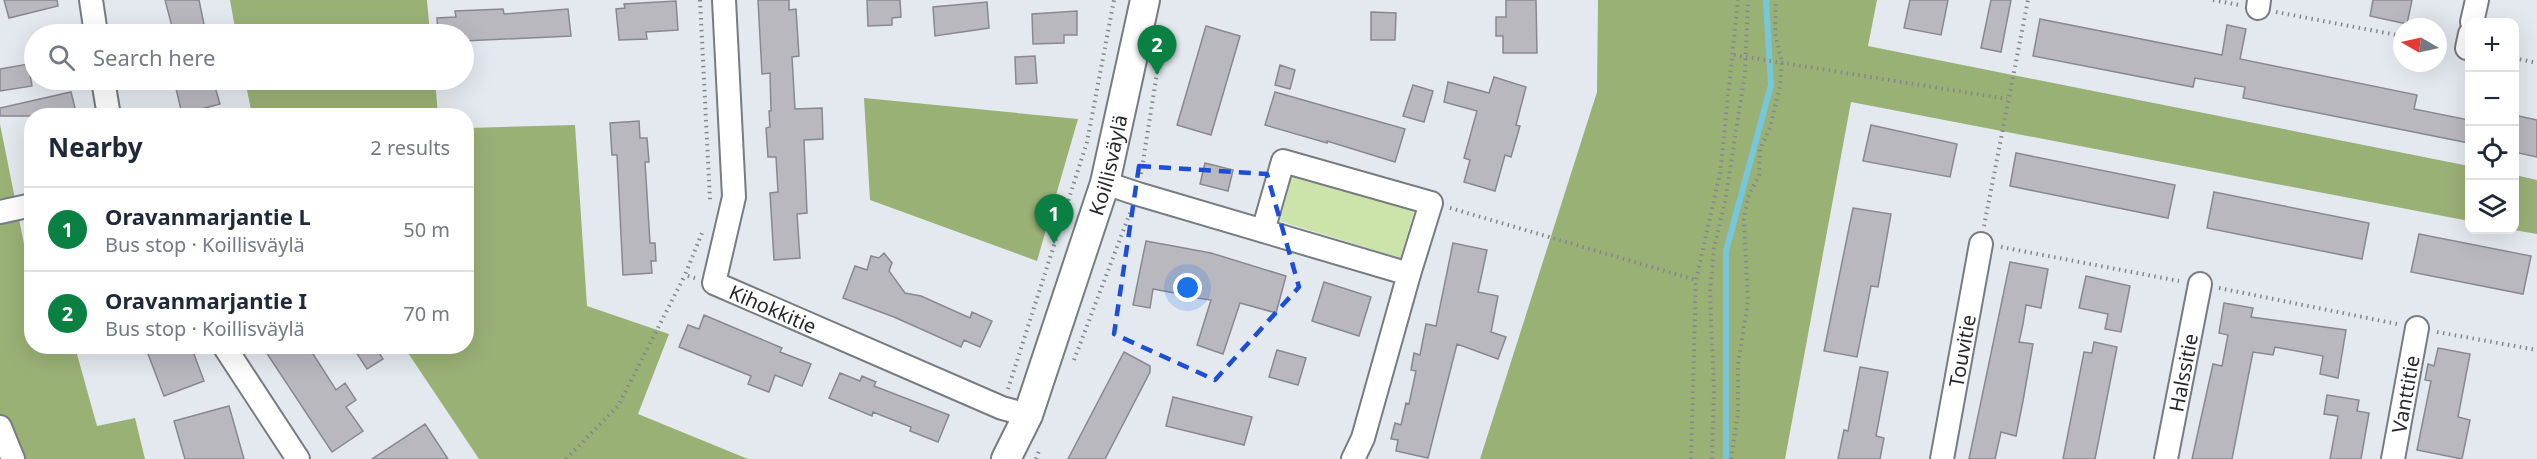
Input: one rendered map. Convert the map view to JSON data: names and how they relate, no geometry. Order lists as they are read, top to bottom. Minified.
{"streets":{"street":["Koillisväylä","Kihokkitie","Touvitie","Halssitie","Vanttitie"]},"crossings":[["Koillisväylä","Kihokkitie"]],"north":"left","page":{"map_buttons":["+","−"],"search":"Search here","pins":["2","1"],"heading":["Nearby","2 results"],"list":[{"mark":"1","name":"Oravanmarjantie L","note":"Bus stop · Koillisväylä","value":"50 m"},{"mark":"2","name":"Oravanmarjantie I","note":"Bus stop · Koillisväylä","value":"70 m"}]}}
